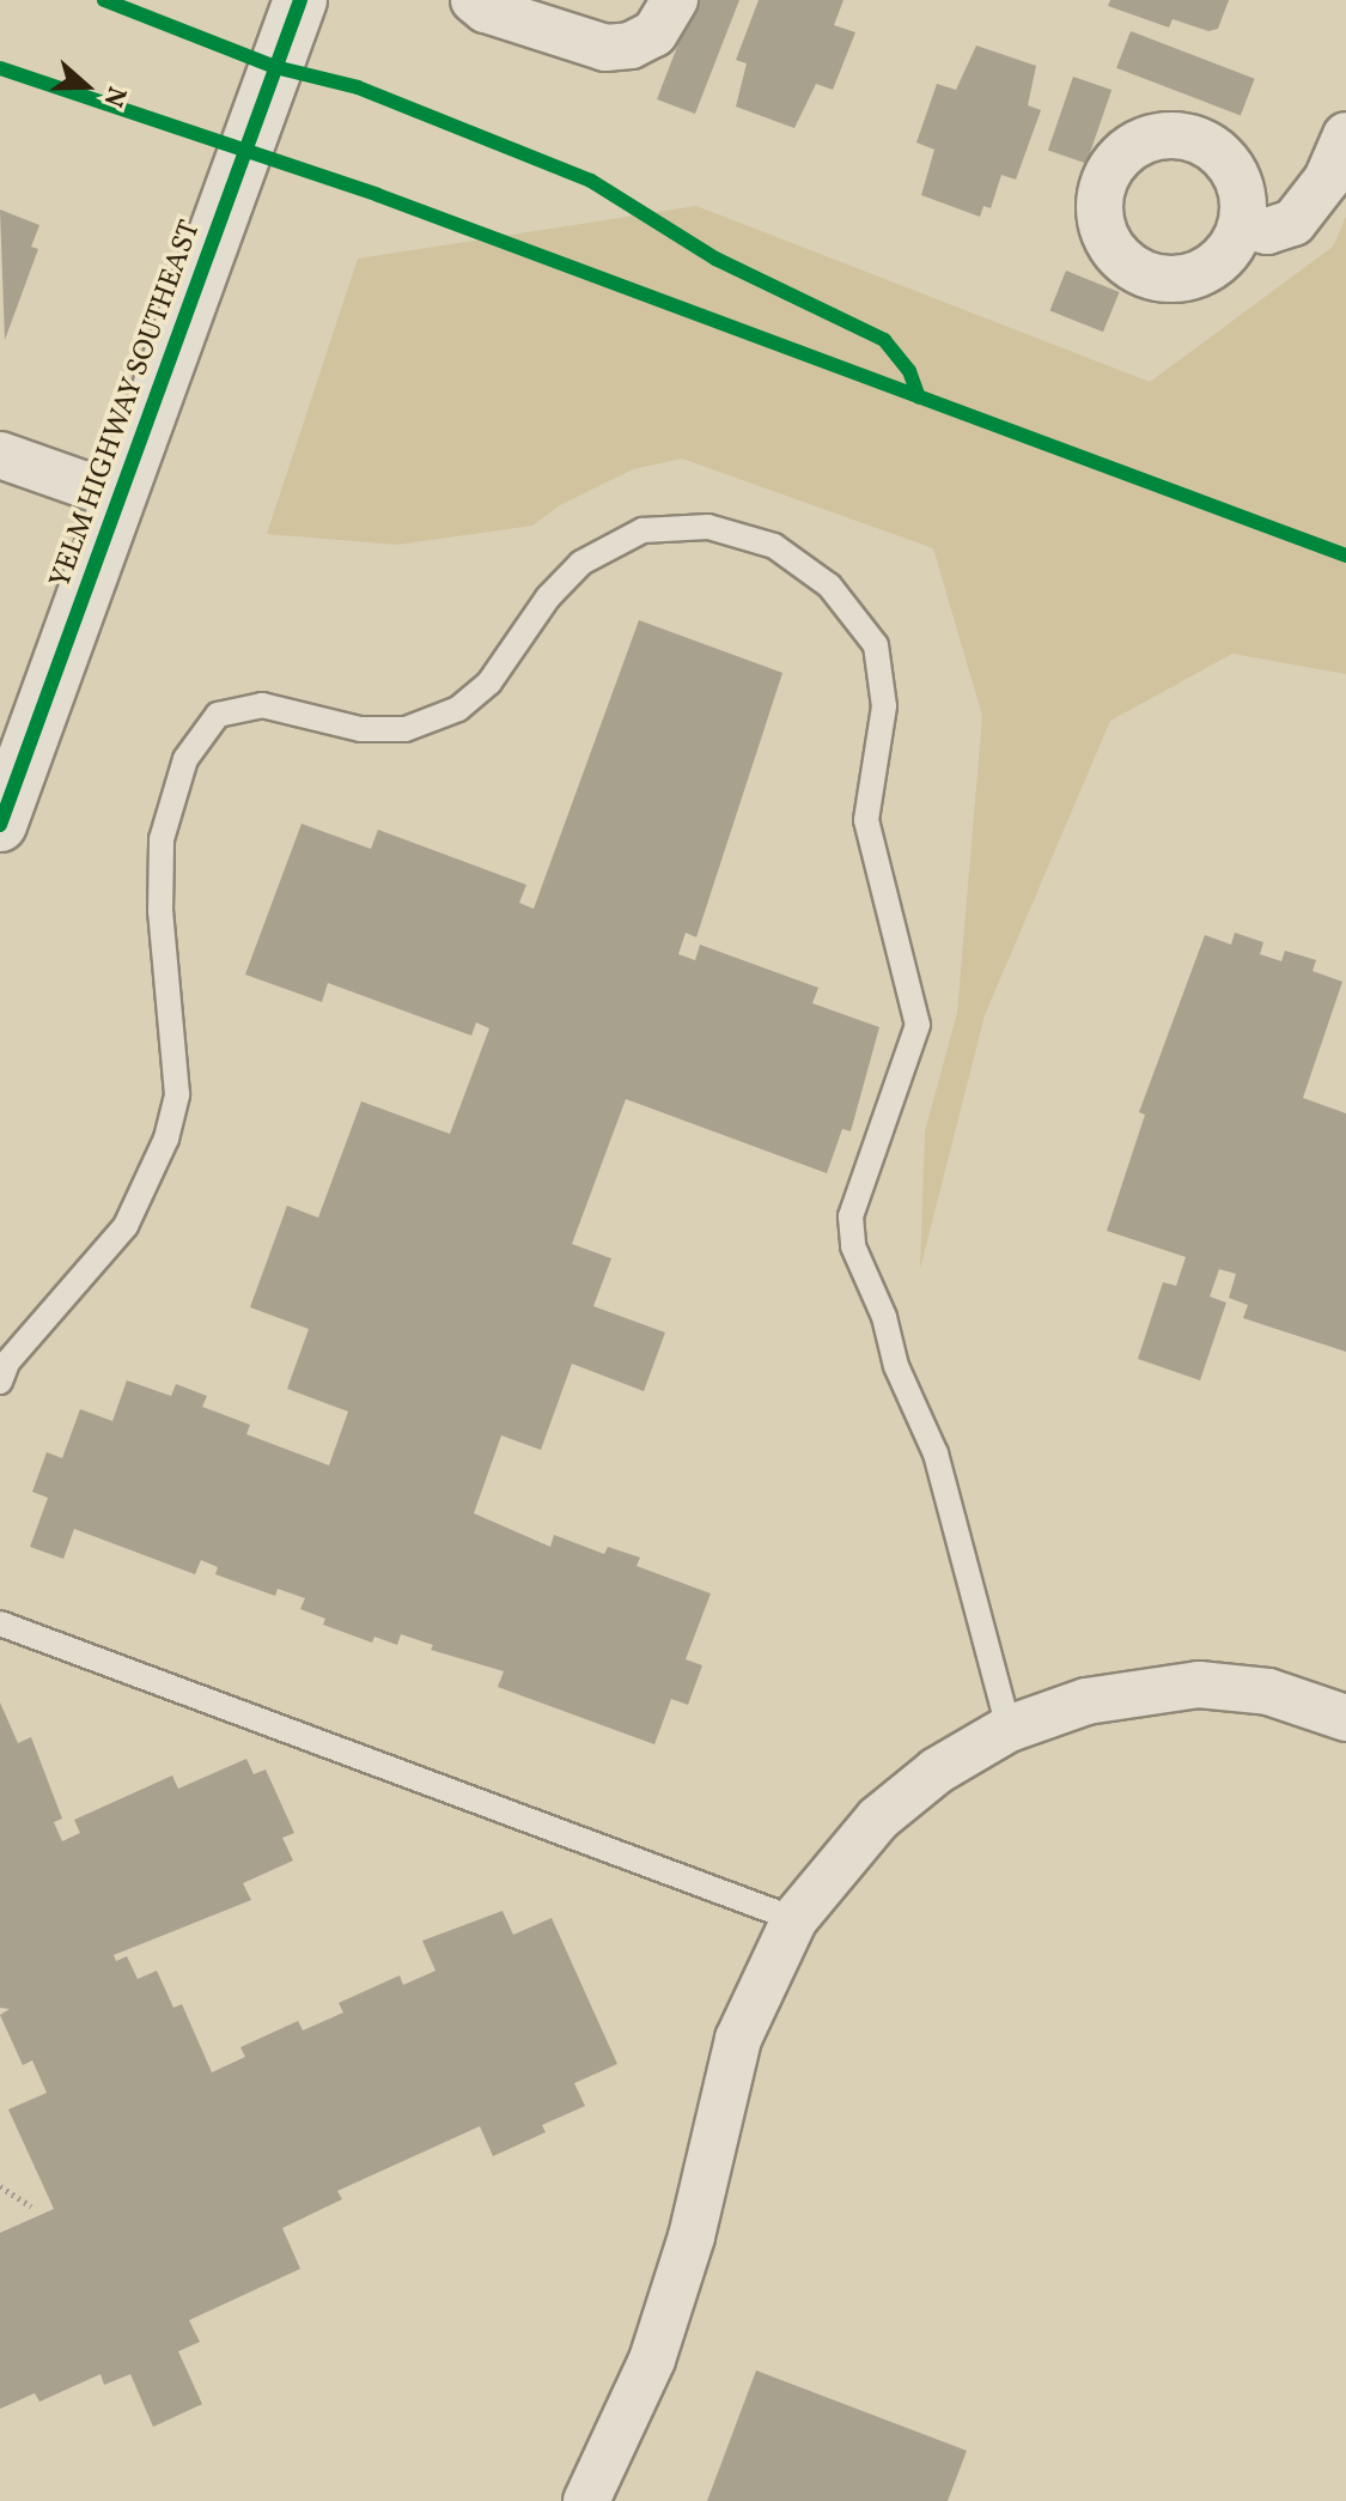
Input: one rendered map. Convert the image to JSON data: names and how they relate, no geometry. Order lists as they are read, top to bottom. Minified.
{"streets":{"main road":["YELM HIGHWAY SOUTHEAST"]},"north":"right"}
